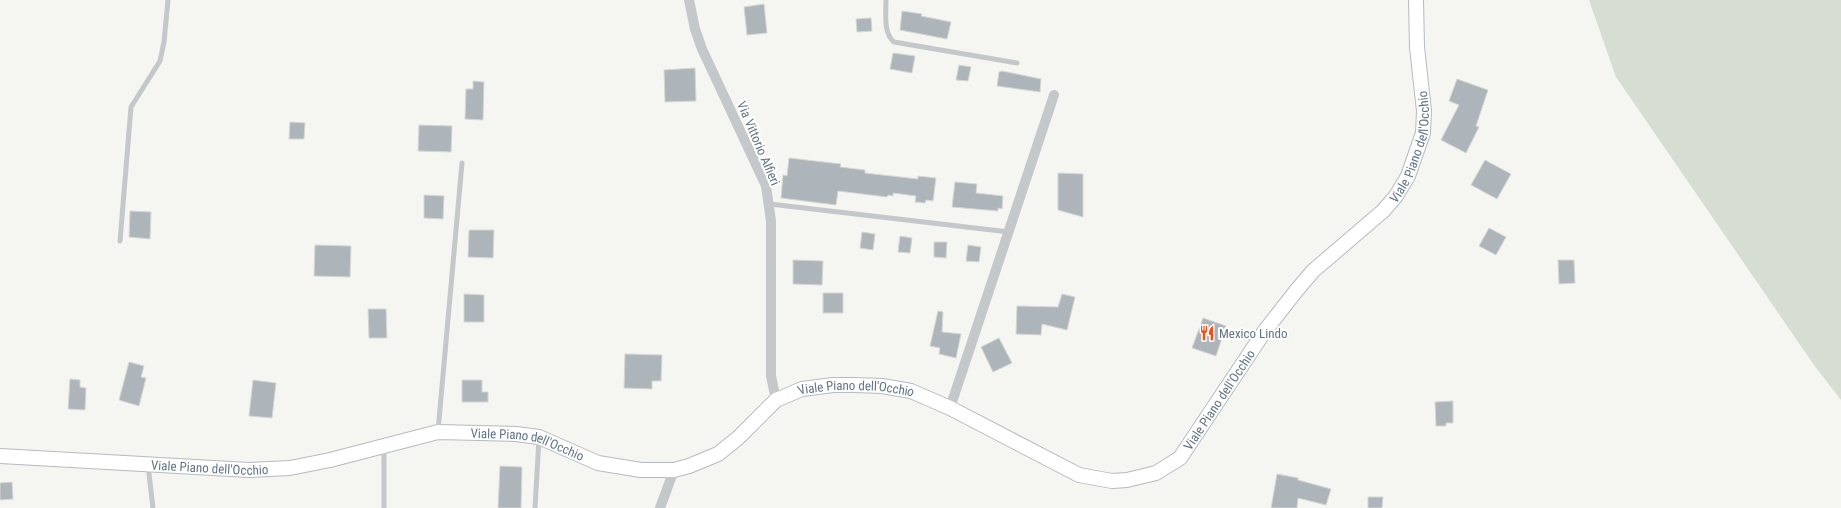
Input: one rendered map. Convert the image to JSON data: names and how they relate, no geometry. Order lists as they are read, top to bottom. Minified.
{"streets":{"main road":["Viale Piano dell'Occhio"],"street":["Via Vittorio Alfieri"]},"crossings":[["Via Vittorio Alfieri","Viale Piano dell'Occhio"]],"places":{"restaurant":["Mexico Lindo"]}}
